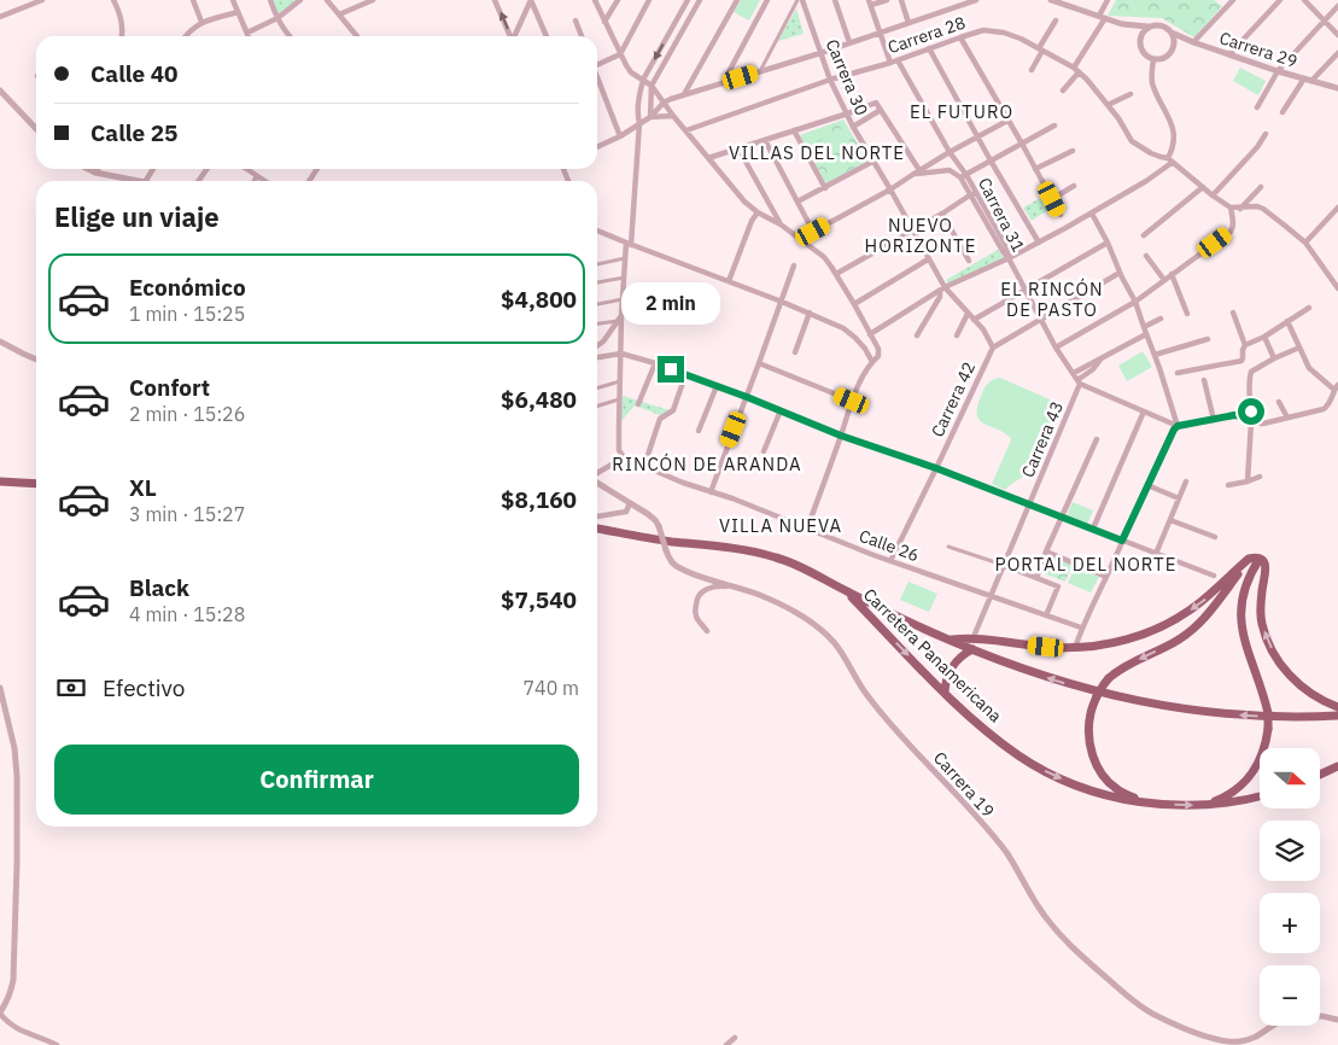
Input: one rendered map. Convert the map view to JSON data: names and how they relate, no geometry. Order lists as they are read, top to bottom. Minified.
{"streets":{"highway":["Carretera Panamericana"],"street":["Carrera 28","Carrera 29","Carrera 30","Carrera 31","Carrera 42","Carrera 43","Calle 26","Carrera 19"]},"crossings":[["Carrera 28","Carrera 30"],["Carrera 28","Carrera 31"],["Carrera 30","Carrera 42"],["Carrera 31","Carrera 43"],["Carrera 42","Calle 26"],["Carrera 43","Calle 26"]],"districts":["EL FUTURO","VILLAS DEL NORTE","NUEVO HORIZONTE","EL RINCÓN DE PASTO","RINCÓN DE ARANDA","VILLA NUEVA","PORTAL DEL NORTE"],"north":"right","page":{"banner":["Calle 40","Calle 25"],"heading":"Elige un viaje","list":[{"name":"Económico","note":"1 min · 15:25","value":"$4,800"},{"name":"Confort","note":"2 min · 15:26","value":"$6,480"},{"name":"XL","note":"3 min · 15:27","value":"$8,160"},{"name":"Black","note":"4 min · 15:28","value":"$7,540"}],"bubble":"2 min","pay":["Efectivo","740 m"],"buttons":"Confirmar","map_buttons":["+","−"]}}
